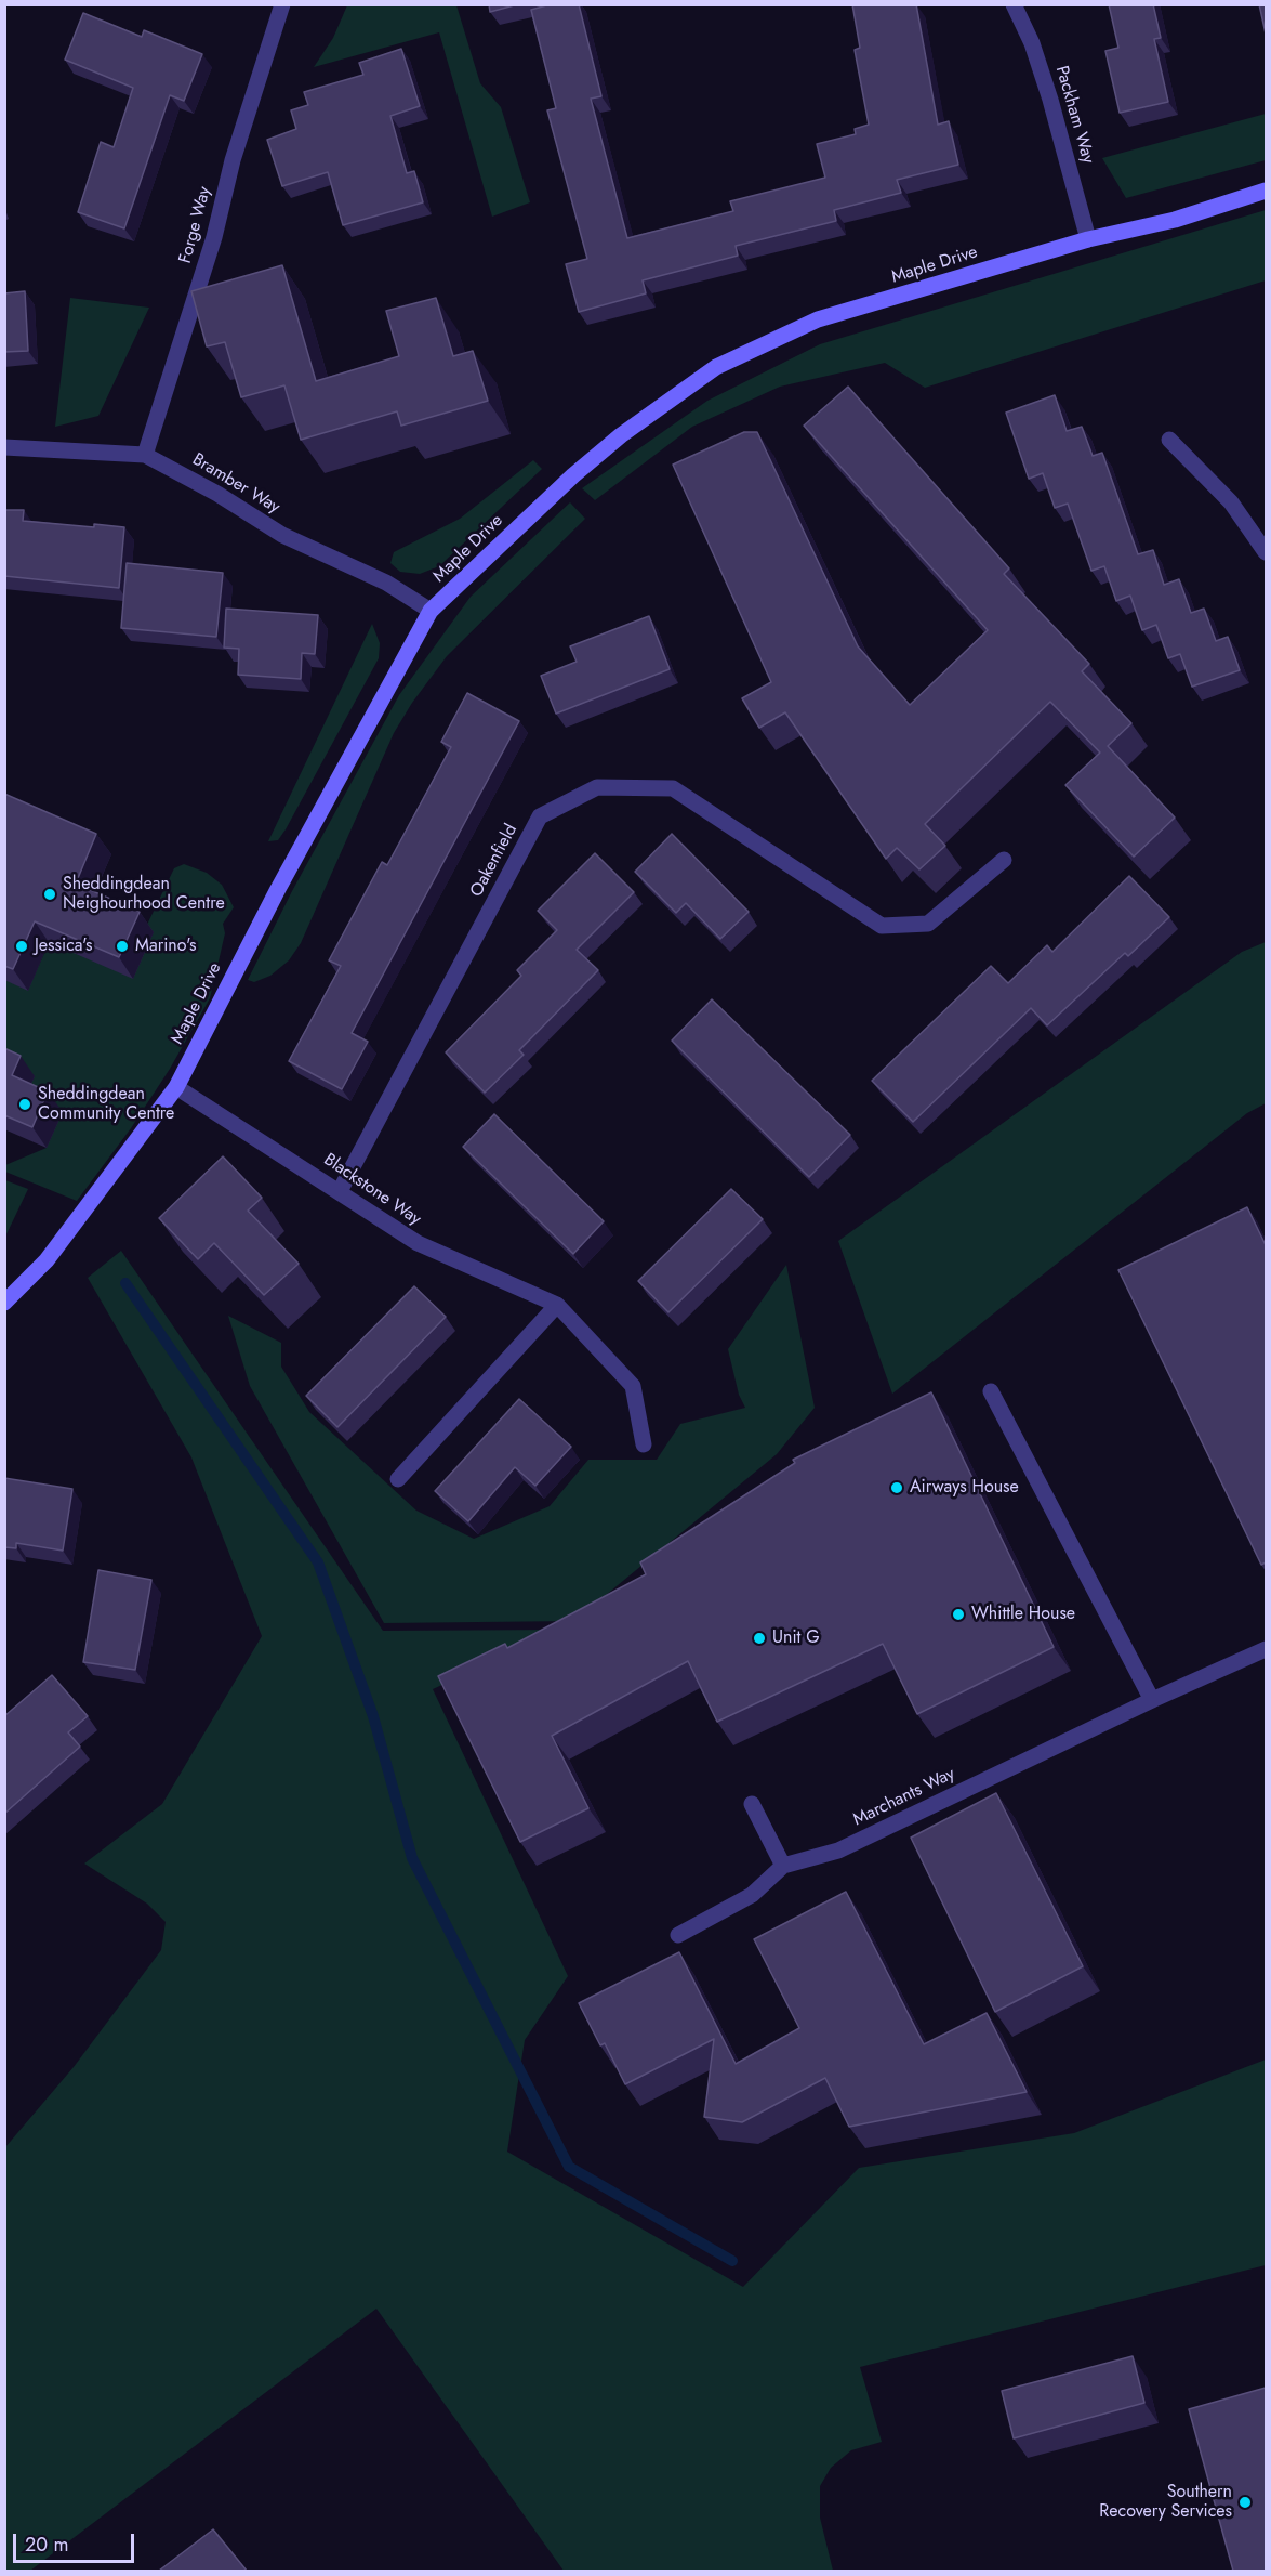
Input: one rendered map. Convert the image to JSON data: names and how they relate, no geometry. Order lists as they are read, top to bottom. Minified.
{"streets":{"street":["Packham Way","Forge Way","Maple Drive","Bramber Way","Oakenfield","Blackstone Way","Marchants Way"]},"crossings":[["Packham Way","Maple Drive"],["Forge Way","Bramber Way"],["Maple Drive","Bramber Way"],["Maple Drive","Blackstone Way"],["Oakenfield","Blackstone Way"]],"places":["Sheddingdean Neighourhood Centre","Jessica's","Marino's","Sheddingdean Community Centre","Airways House","Whittle House","Unit G","Southern Recovery Services"],"scale_bar":"20 m"}
